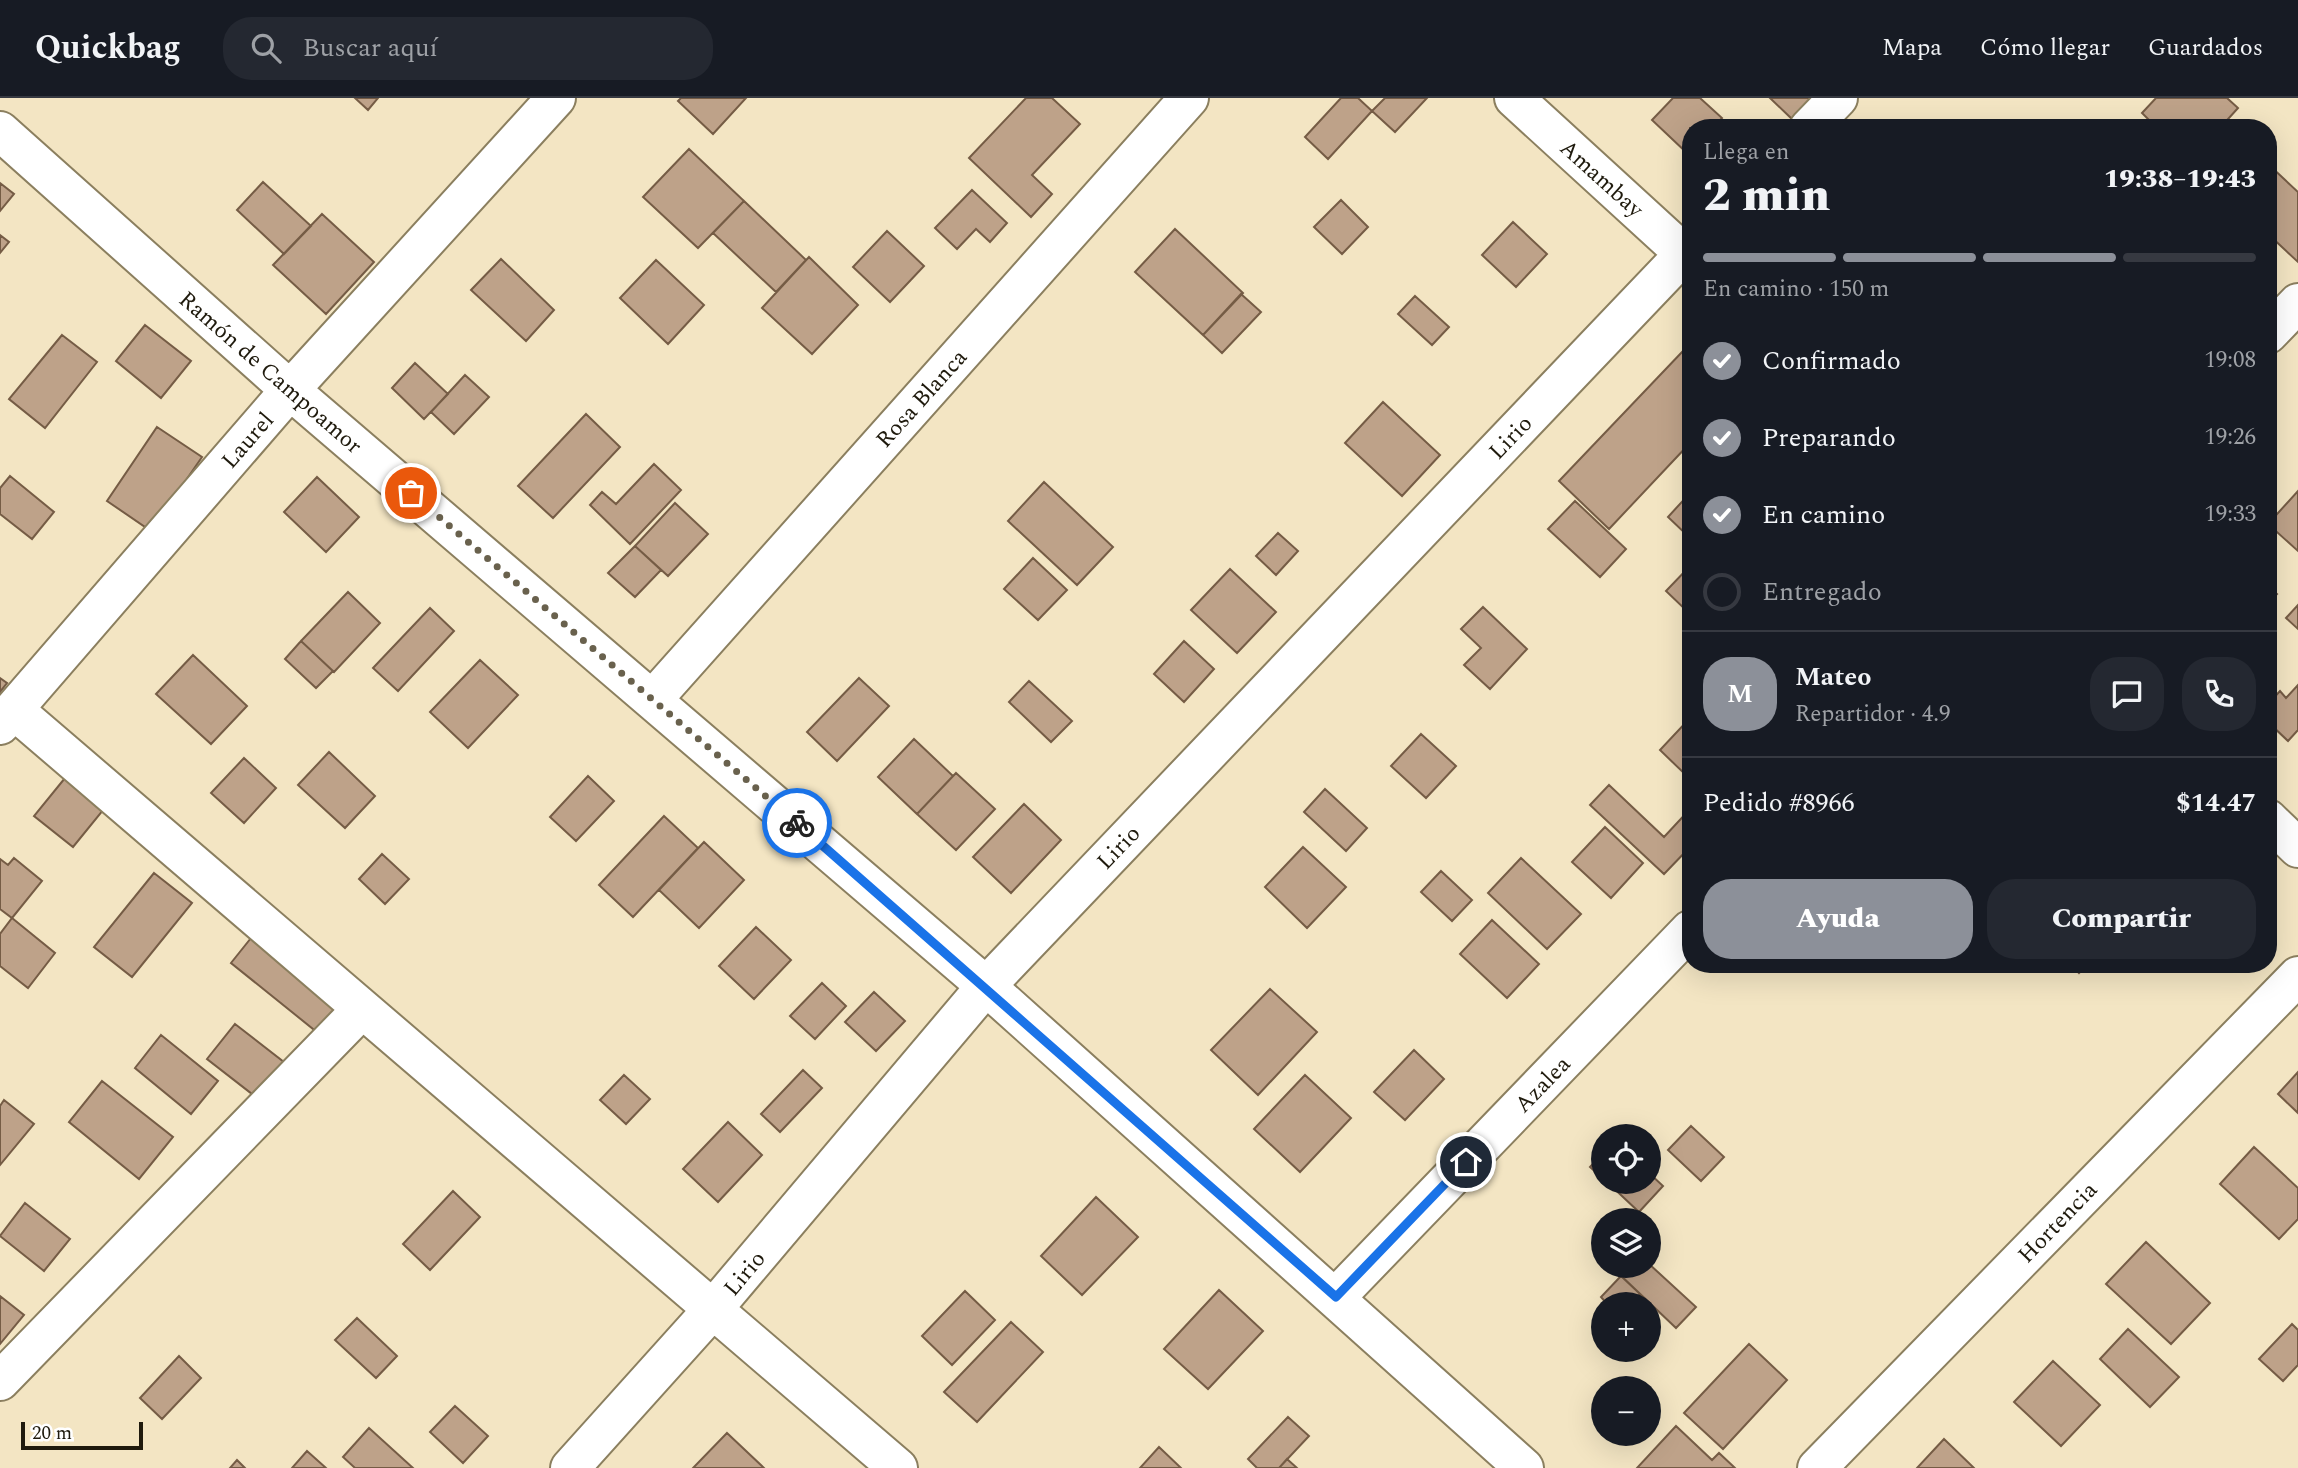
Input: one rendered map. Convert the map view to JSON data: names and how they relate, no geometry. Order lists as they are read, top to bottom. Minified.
{"streets":{"street":["Amambay","Ramón de Campoamor","Rosa Blanca","Lirio","Laurel","Azalea","Hortencia"]},"crossings":[["Ramón de Campoamor","Rosa Blanca"],["Ramón de Campoamor","Lirio"],["Ramón de Campoamor","Laurel"],["Ramón de Campoamor","Azalea"]],"scale_bar":"20 m","page":{"header":"Quickbag","search":"Buscar aquí","nav":["Mapa","Cómo llegar","Guardados"],"heading":["2 min","Llega en","19:38–19:43"],"panel":["Mateo","Repartidor · 4.9","Pedido #8966","$14.47"],"bar":"En camino · 150 m","list":[["Confirmado","19:08"],["Preparando","19:26"],["En camino","19:33"],"Entregado"],"round":"M","buttons":["Ayuda","Compartir"],"map_buttons":["+","−"],"scale":"20 m"}}
